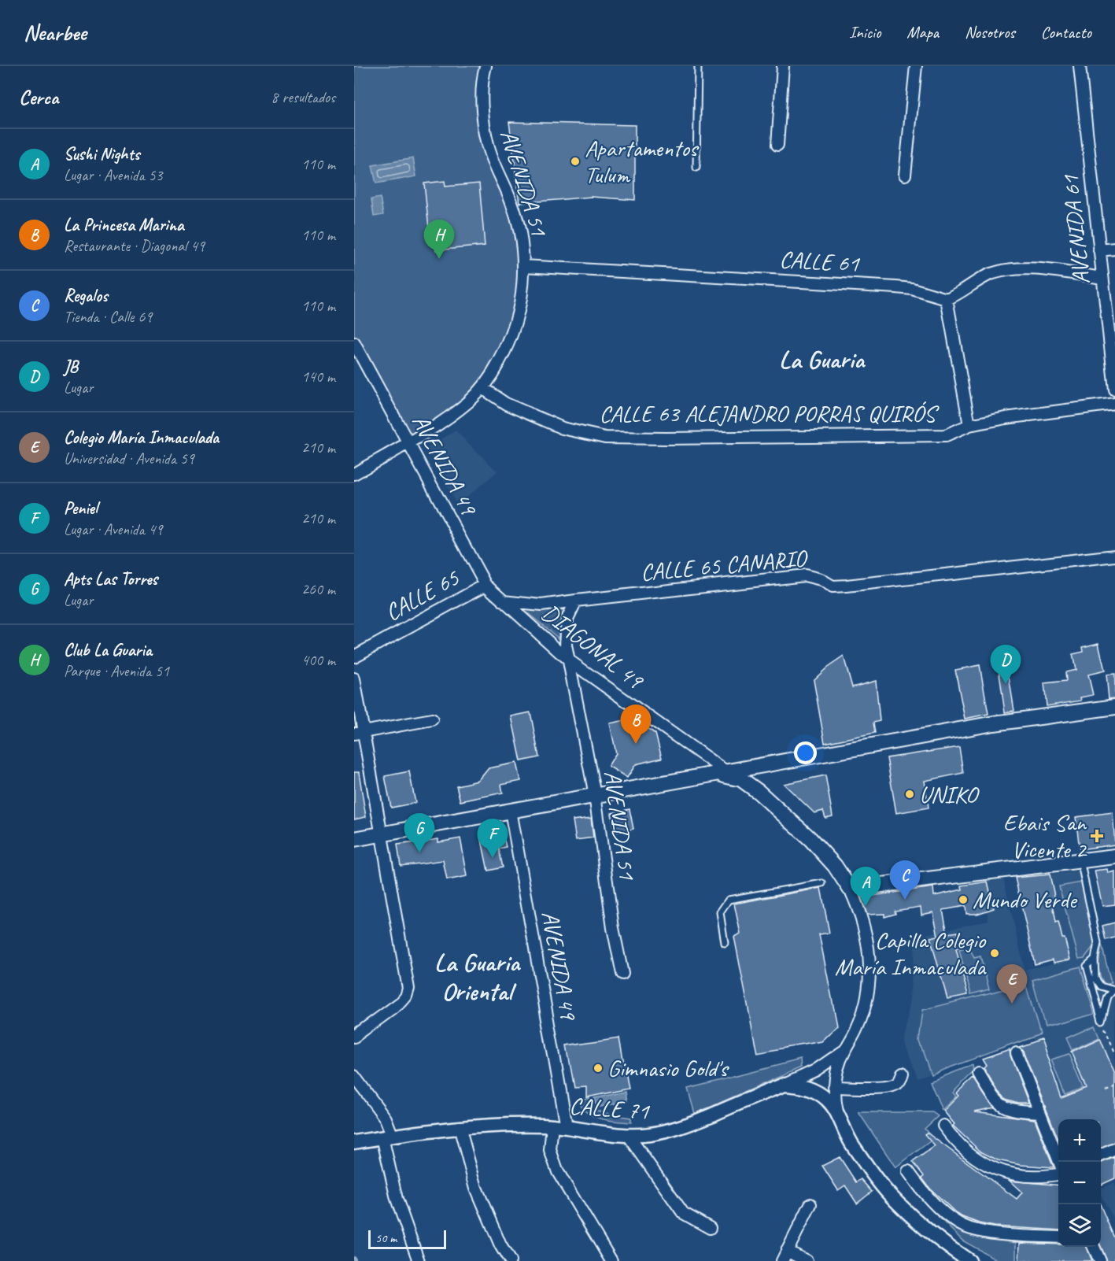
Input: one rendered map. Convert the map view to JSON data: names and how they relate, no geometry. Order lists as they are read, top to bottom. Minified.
{"streets":{"street":["AVENIDA 51","AVENIDA 61","CALLE 61","CALLE 63 ALEJANDRO PORRAS QUIRÓS","AVENIDA 49","CALLE 65 CANARIO","CALLE 65","DIAGONAL 49","CALLE 71"]},"crossings":[["AVENIDA 51","CALLE 61"],["AVENIDA 51","CALLE 63 ALEJANDRO PORRAS QUIRÓS"],["AVENIDA 51","AVENIDA 49"],["AVENIDA 51","CALLE 65 CANARIO"],["AVENIDA 51","DIAGONAL 49"],["AVENIDA 49","CALLE 65 CANARIO"],["AVENIDA 49","CALLE 65"],["AVENIDA 49","DIAGONAL 49"],["AVENIDA 49","CALLE 71"],["CALLE 65 CANARIO","DIAGONAL 49"]],"districts":["La Guaria","La Guaria Oriental"],"places":{"other":["Apartamentos Tulum","UNIKO","Mundo Verde","Capilla Colegio María Inmaculada","Gimnasio Gold's"],"health":["Ebais San Vicente 2"]},"scale_bar":"50 m","page":{"header":"Nearbee","nav":["Inicio","Mapa","Nosotros","Contacto"],"heading":["Cerca","8 resultados"],"list":[{"mark":"A","name":"Sushi Nights","note":"Lugar · Avenida 53","value":"110 m"},{"mark":"B","name":"La Princesa Marina","note":"Restaurante · Diagonal 49","value":"110 m"},{"mark":"C","name":"Regalos","note":"Tienda · Calle 69","value":"110 m"},{"mark":"D","name":"JB","note":"Lugar","value":"140 m"},{"mark":"E","name":"Colegio María Inmaculada","note":"Universidad · Avenida 59","value":"210 m"},{"mark":"F","name":"Peniel","note":"Lugar · Avenida 49","value":"210 m"},{"mark":"G","name":"Apts Las Torres","note":"Lugar","value":"260 m"},{"mark":"H","name":"Club La Guaria","note":"Parque · Avenida 51","value":"400 m"}],"pins":["H","D","B","G","F","C","A","E"],"map_buttons":["+","−"],"scale":"50 m"}}
